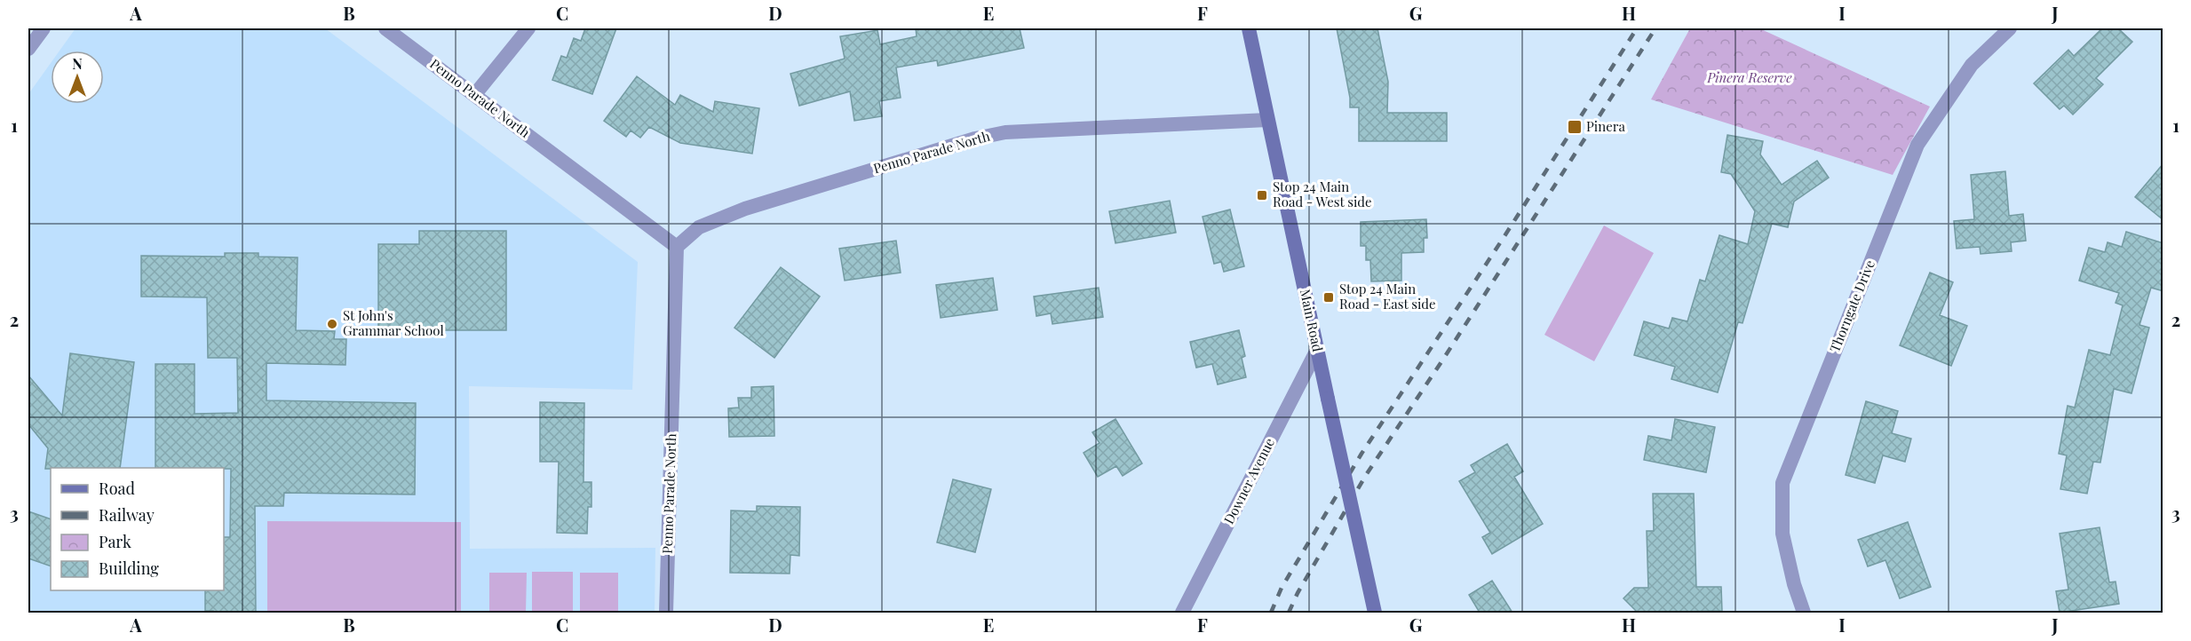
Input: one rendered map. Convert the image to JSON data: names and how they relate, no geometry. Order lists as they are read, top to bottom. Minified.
{"streets":{"main road":["Main Road"],"street":["Penno Parade North","Thorngate Drive","Downer Avenue"]},"crossings":[["Penno Parade North","Main Road"],["Main Road","Downer Avenue"]],"parks":["Pinera Reserve"],"places":{"transit":["Pinera","Stop 24 Main Road - West side","Stop 24 Main Road - East side"],"other":["St John's Grammar School"]},"legend":["Road","Railway","Park","Building"],"north":"top","grid":{"columns":["A","B","C","D","E","F","G","H","I","J"],"rows":["1","2","3"]}}
